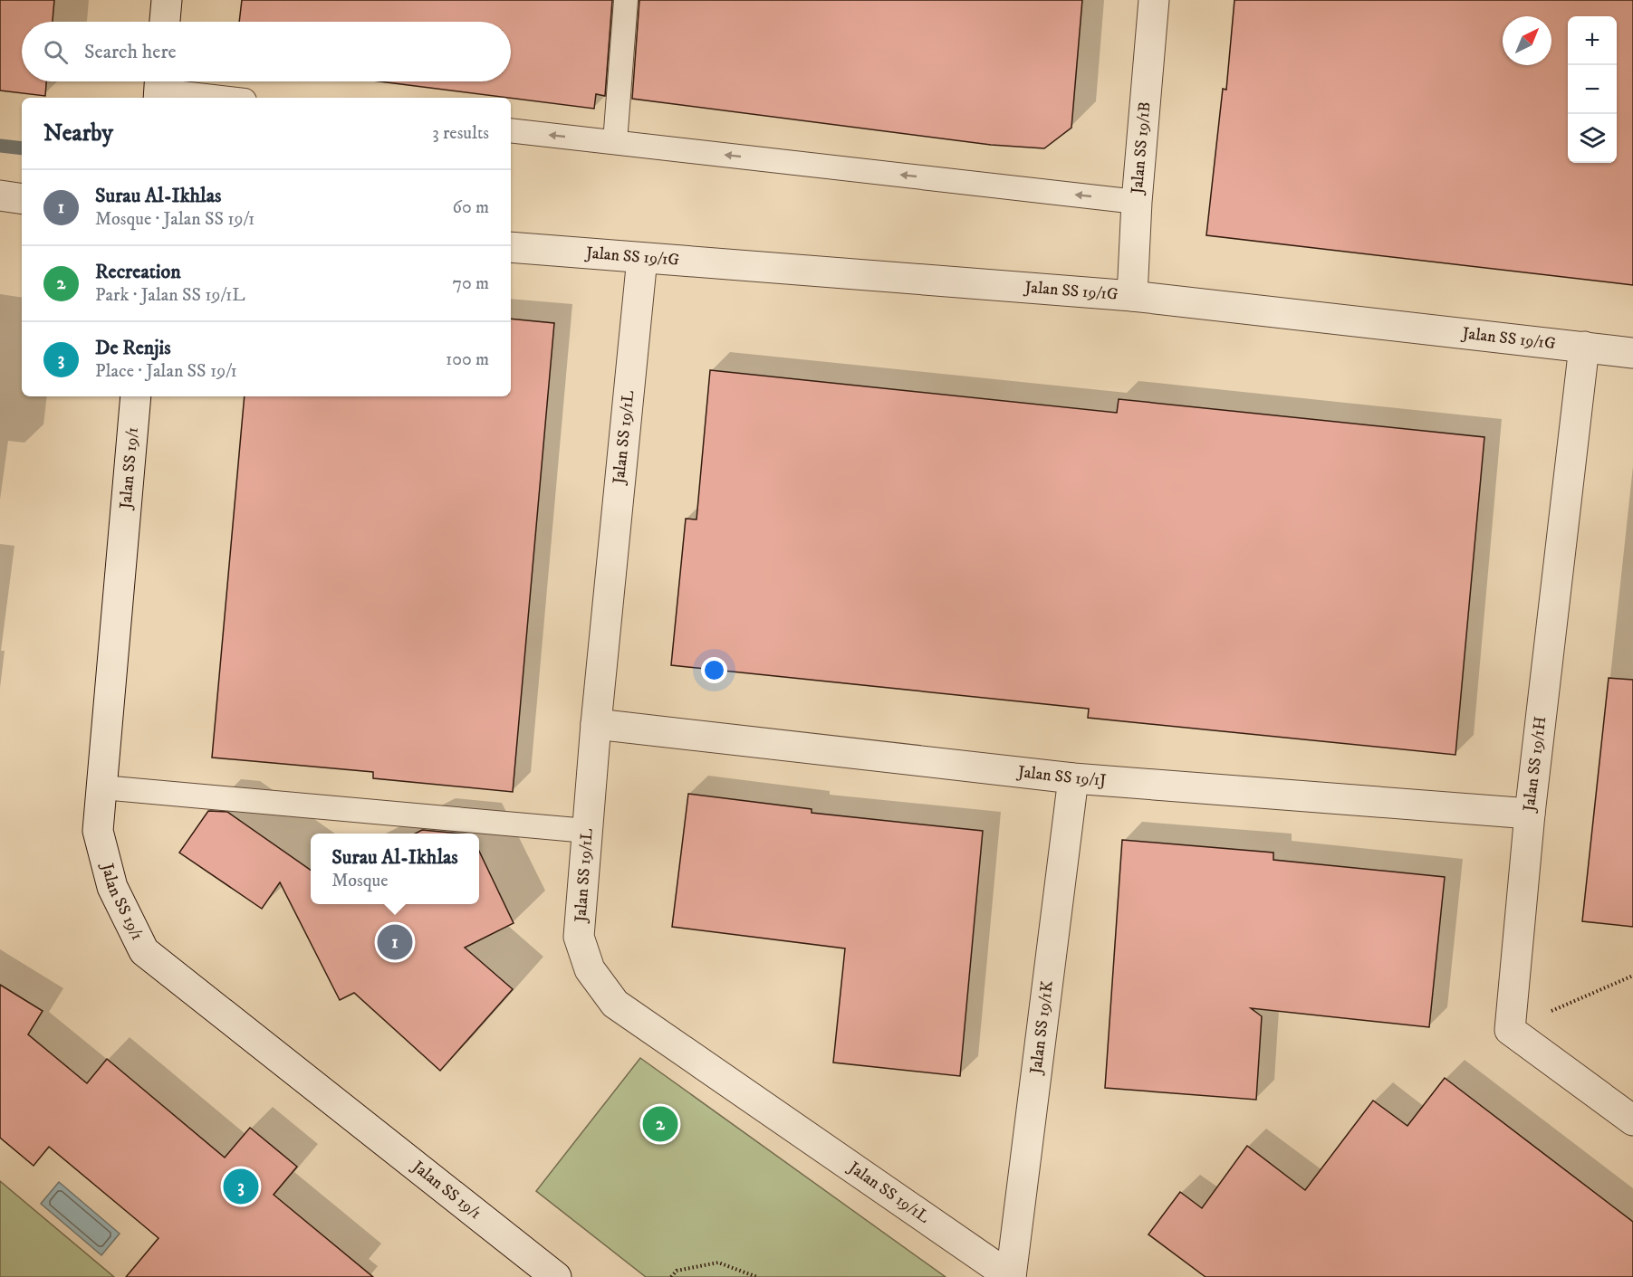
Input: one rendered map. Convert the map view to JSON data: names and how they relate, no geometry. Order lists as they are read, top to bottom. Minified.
{"streets":{"street":["Jalan SS 19/1B","Jalan SS 19/1G","Jalan SS 19/1L","Jalan SS 19/1","Jalan SS 19/1H","Jalan SS 19/1J","Jalan SS 19/1K"]},"crossings":[["Jalan SS 19/1B","Jalan SS 19/1G"],["Jalan SS 19/1G","Jalan SS 19/1L"],["Jalan SS 19/1G","Jalan SS 19/1H"],["Jalan SS 19/1L","Jalan SS 19/1J"],["Jalan SS 19/1L","Jalan SS 19/1K"],["Jalan SS 19/1H","Jalan SS 19/1J"],["Jalan SS 19/1J","Jalan SS 19/1K"]],"north":"top right","page":{"map_buttons":["+","−"],"search":"Search here","heading":["Nearby","3 results"],"list":[{"mark":"1","name":"Surau Al-Ikhlas","note":"Mosque · Jalan SS 19/1","value":"60 m"},{"mark":"2","name":"Recreation","note":"Park · Jalan SS 19/1L","value":"70 m"},{"mark":"3","name":"De Renjis","note":"Place · Jalan SS 19/1","value":"100 m"}],"popup":["Surau Al-Ikhlas","Mosque"],"pins":["1","2","3"]}}
